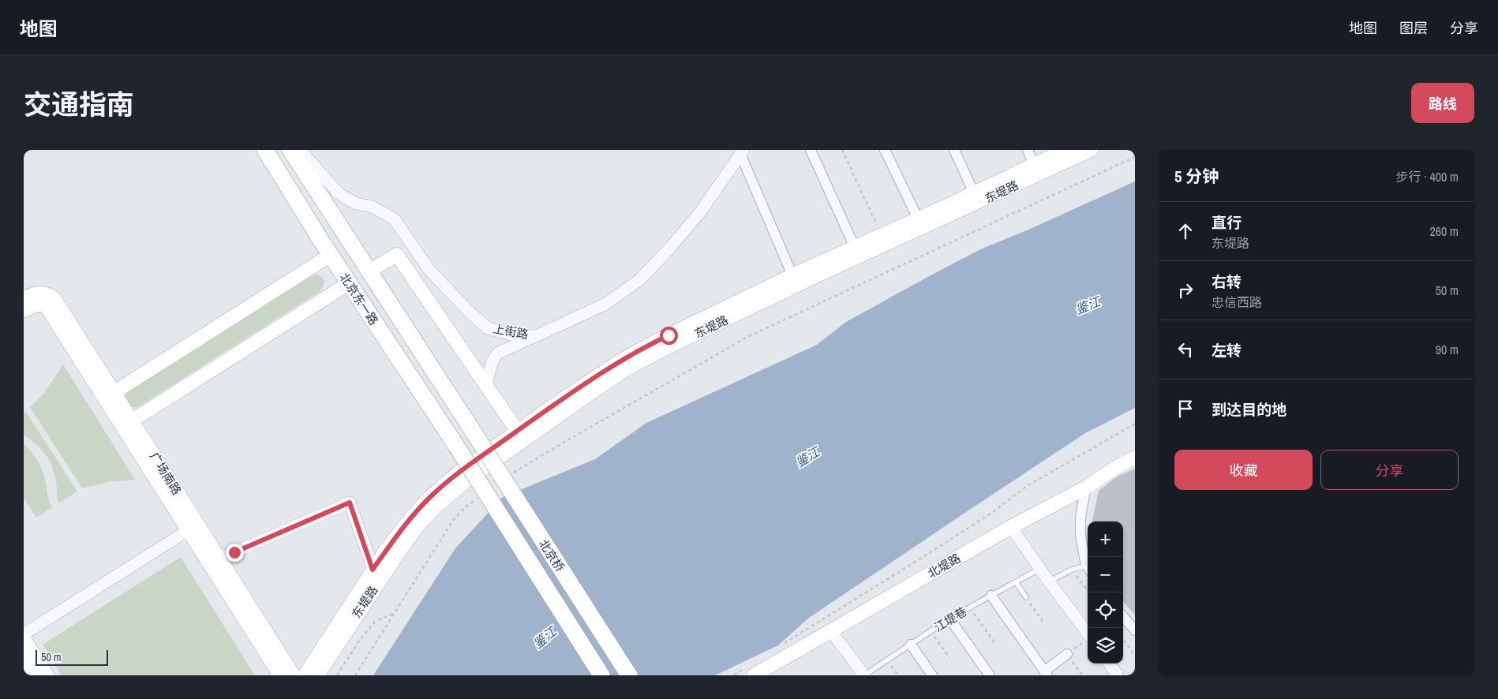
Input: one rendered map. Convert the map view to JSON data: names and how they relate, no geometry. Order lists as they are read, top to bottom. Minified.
{"streets":{"highway":["北京东一路","北京桥"],"main road":["东堤路","广场南路","北堤路"],"street":["上街路"],"lane":["江堤巷"]},"crossings":[["北京东一路","北京桥"]],"water":["鉴江"],"scale_bar":"50 m","page":{"header":"地图","nav":["地图","图层","分享"],"title":"交通指南","buttons":["路线",["收藏","分享"]],"heading":["5 分钟","步行 · 400 m"],"list":[["直行","东堤路","260 m"],["右转","忠信西路","50 m"],["左转","90 m"],"到达目的地"],"map_buttons":["+","−"],"scale":"50 m"}}
